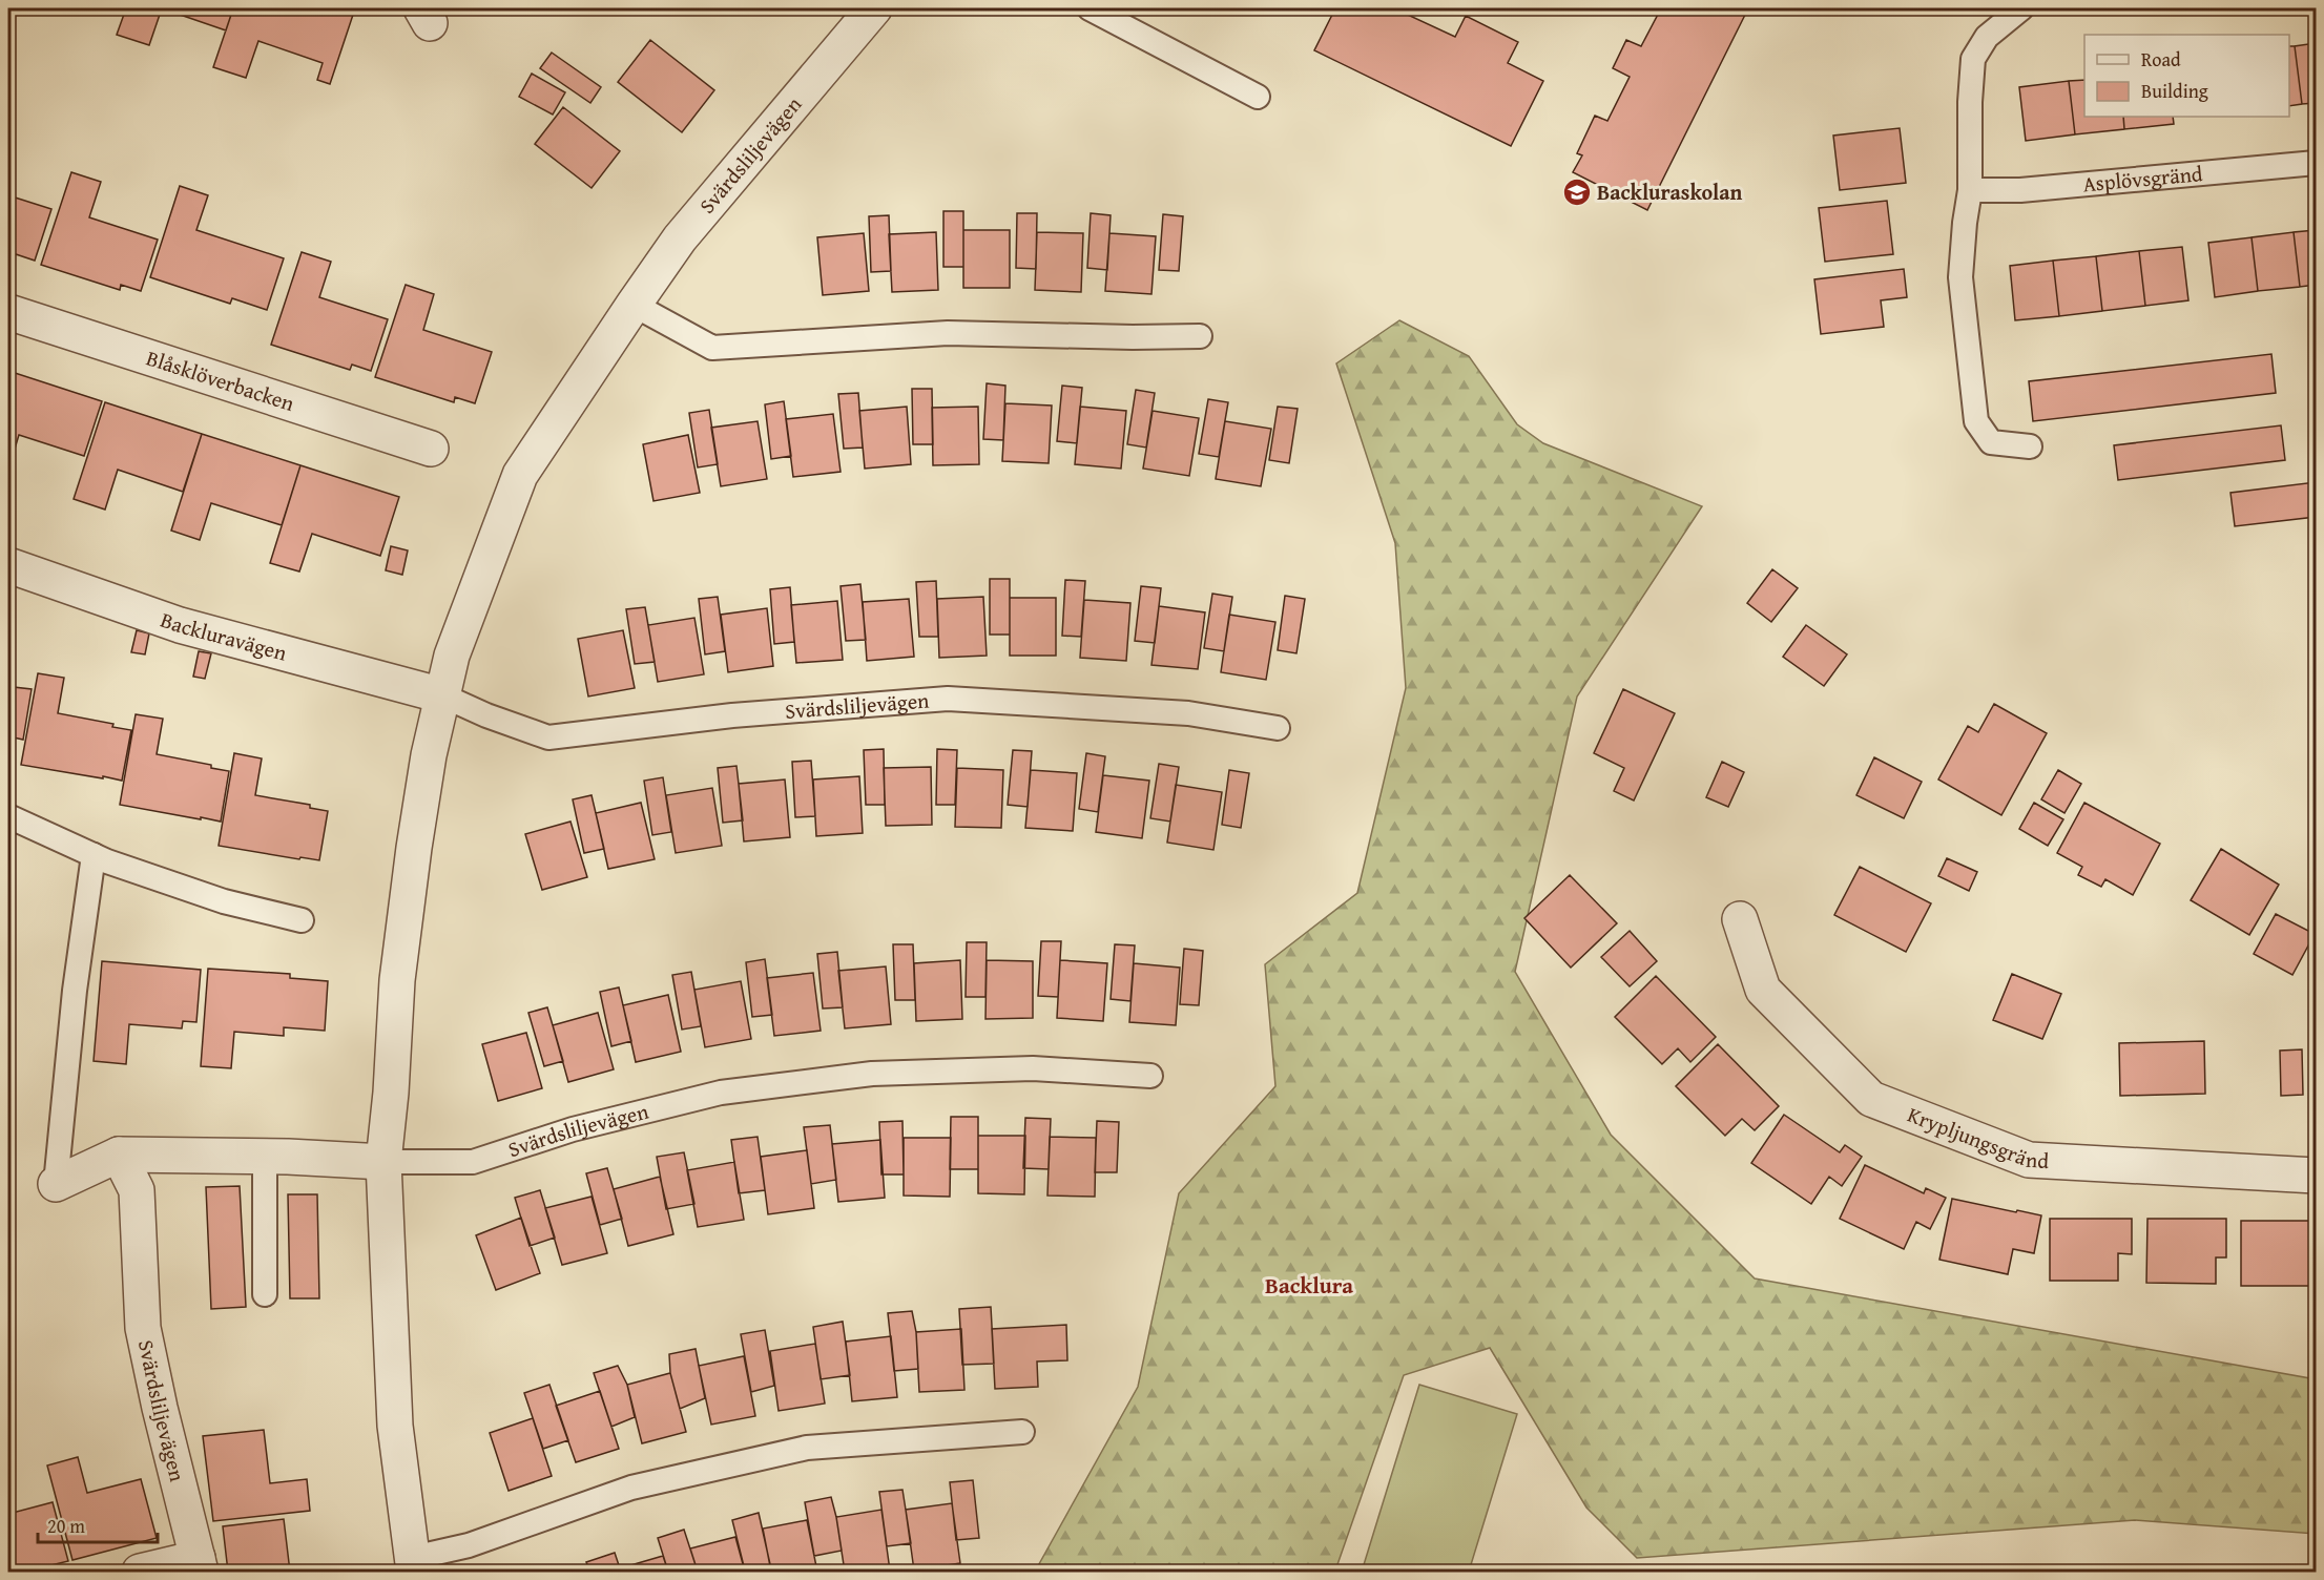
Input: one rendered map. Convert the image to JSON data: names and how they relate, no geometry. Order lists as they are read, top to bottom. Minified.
{"streets":{"street":["Svärdsliljevägen","Blåsklöverbacken","Backluravägen","Krypljungsgränd"],"lane":["Asplövsgränd"]},"crossings":[["Svärdsliljevägen","Backluravägen"]],"districts":["Backlura"],"places":{"school or university":["Backluraskolan"]},"legend":["Road","Building"],"scale_bar":"20 m"}
